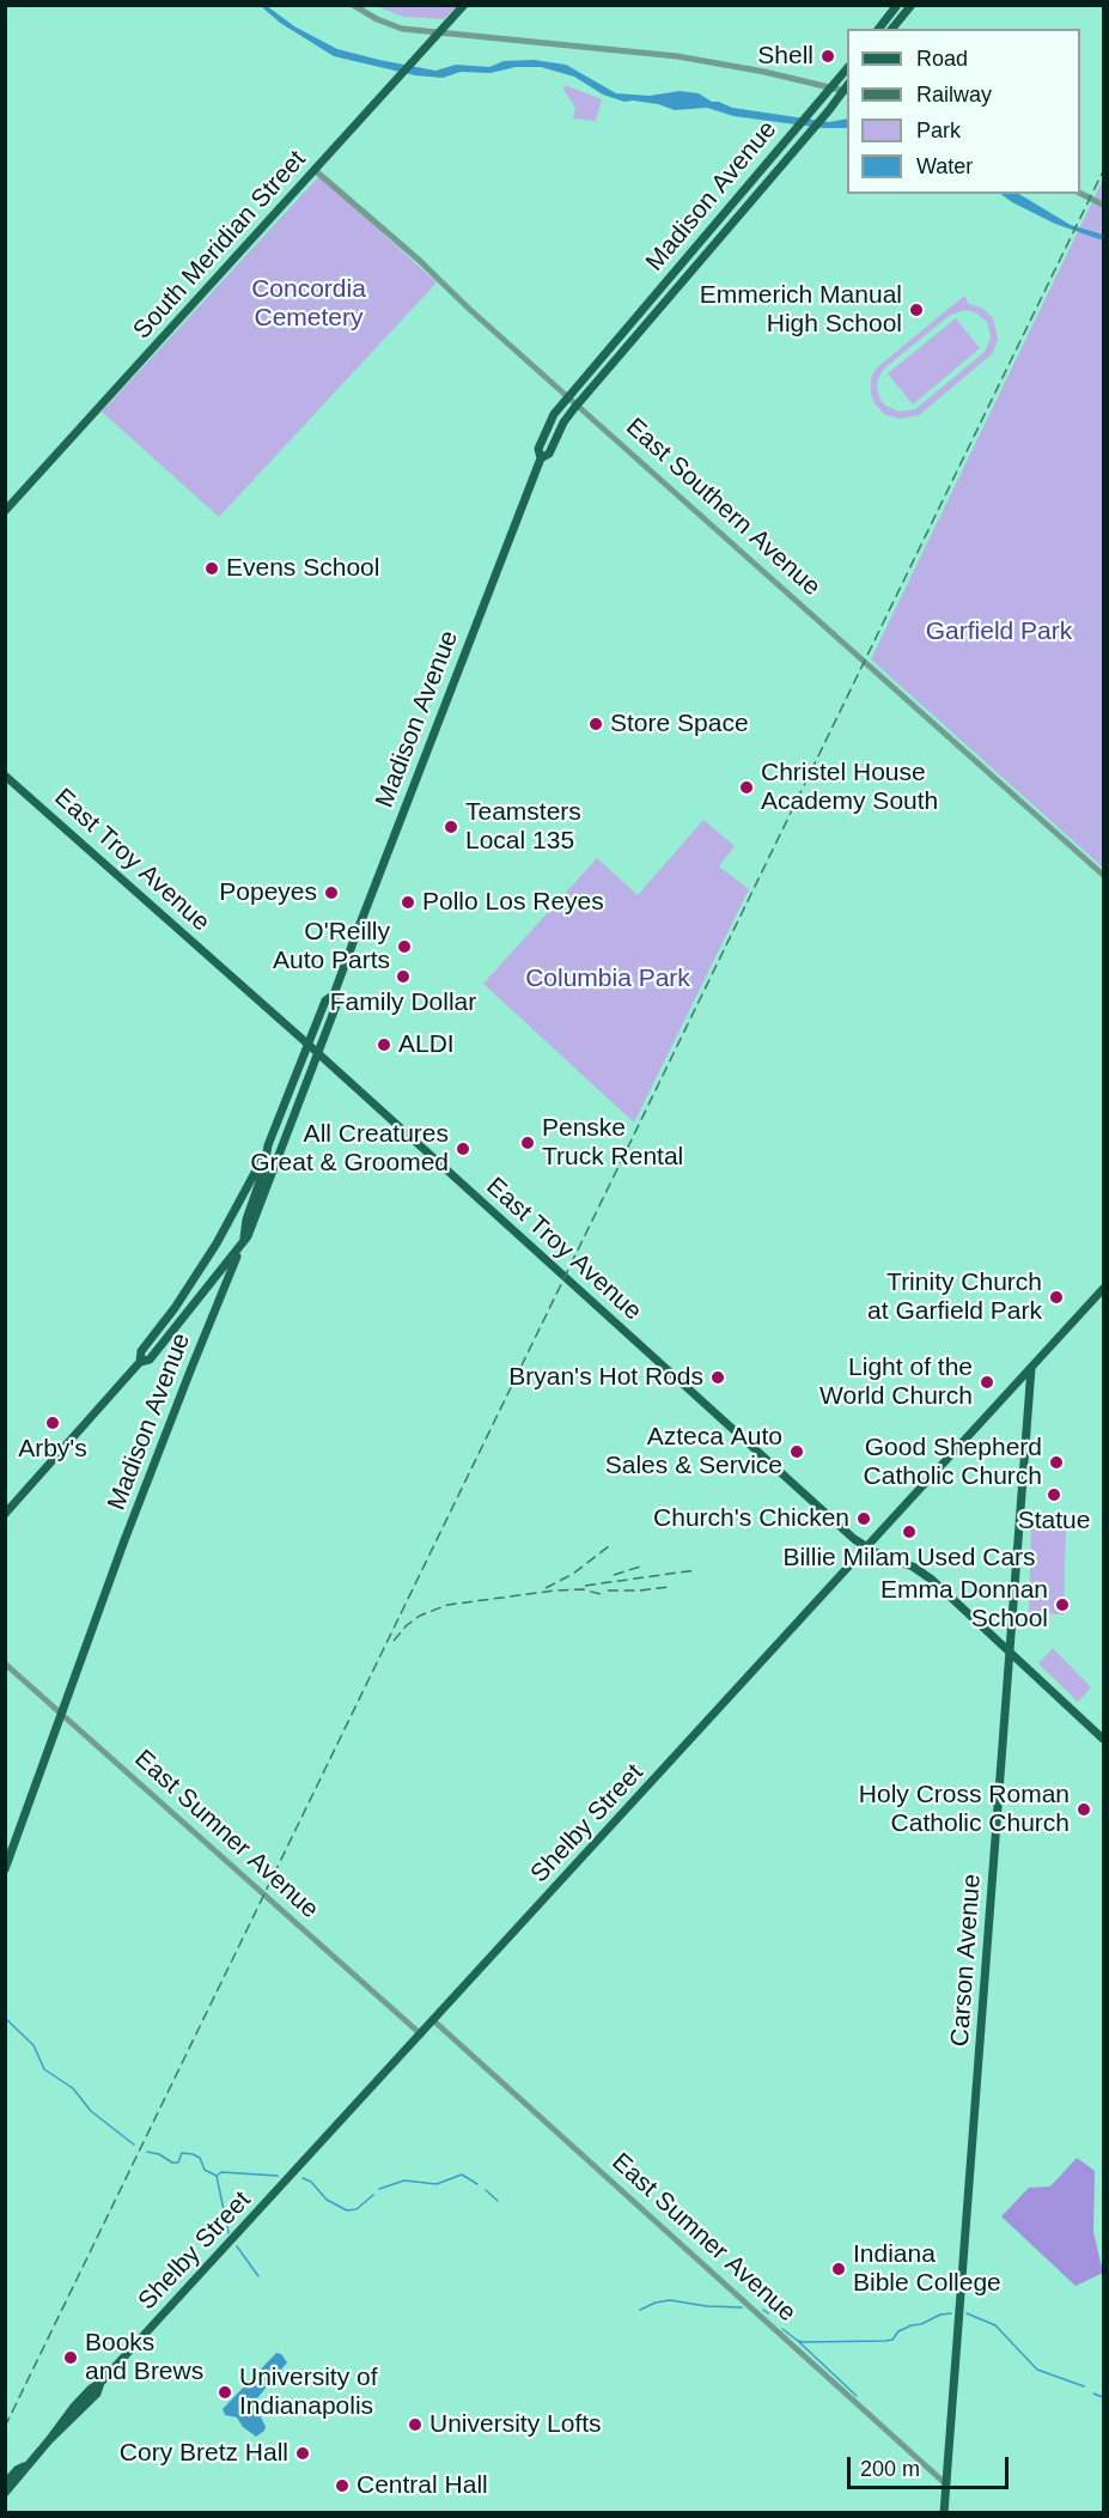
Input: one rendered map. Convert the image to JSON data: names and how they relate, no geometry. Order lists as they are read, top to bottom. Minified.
{"streets":{"main road":["Madison Avenue","South Meridian Street","East Troy Avenue","Shelby Street","Carson Avenue"],"street":["East Southern Avenue","East Sumner Avenue"]},"crossings":[["Madison Avenue","East Southern Avenue"],["Madison Avenue","East Troy Avenue"],["Madison Avenue","East Sumner Avenue"],["South Meridian Street","East Southern Avenue"],["East Troy Avenue","Shelby Street"],["East Troy Avenue","Carson Avenue"],["Shelby Street","East Sumner Avenue"],["Shelby Street","Carson Avenue"],["East Sumner Avenue","Carson Avenue"]],"parks":["Concordia Cemetery","Garfield Park","Columbia Park"],"places":["Shell","Emmerich Manual High School","Evens School","Store Space","Christel House Academy South","Teamsters Local 135","Popeyes","Pollo Los Reyes","O'Reilly Auto Parts","Family Dollar","ALDI","Penske Truck Rental","All Creatures Great & Groomed","Trinity Church at Garfield Park","Bryan's Hot Rods","Light of the World Church","Arby's","Azteca Auto Sales & Service","Good Shepherd Catholic Church","Statue","Church's Chicken","Billie Milam Used Cars","Emma Donnan School","Holy Cross Roman Catholic Church","Indiana Bible College","Books and Brews","University of Indianapolis","University Lofts","Cory Bretz Hall","Central Hall"],"legend":["Road","Railway","Park","Water"],"scale_bar":"200 m"}
